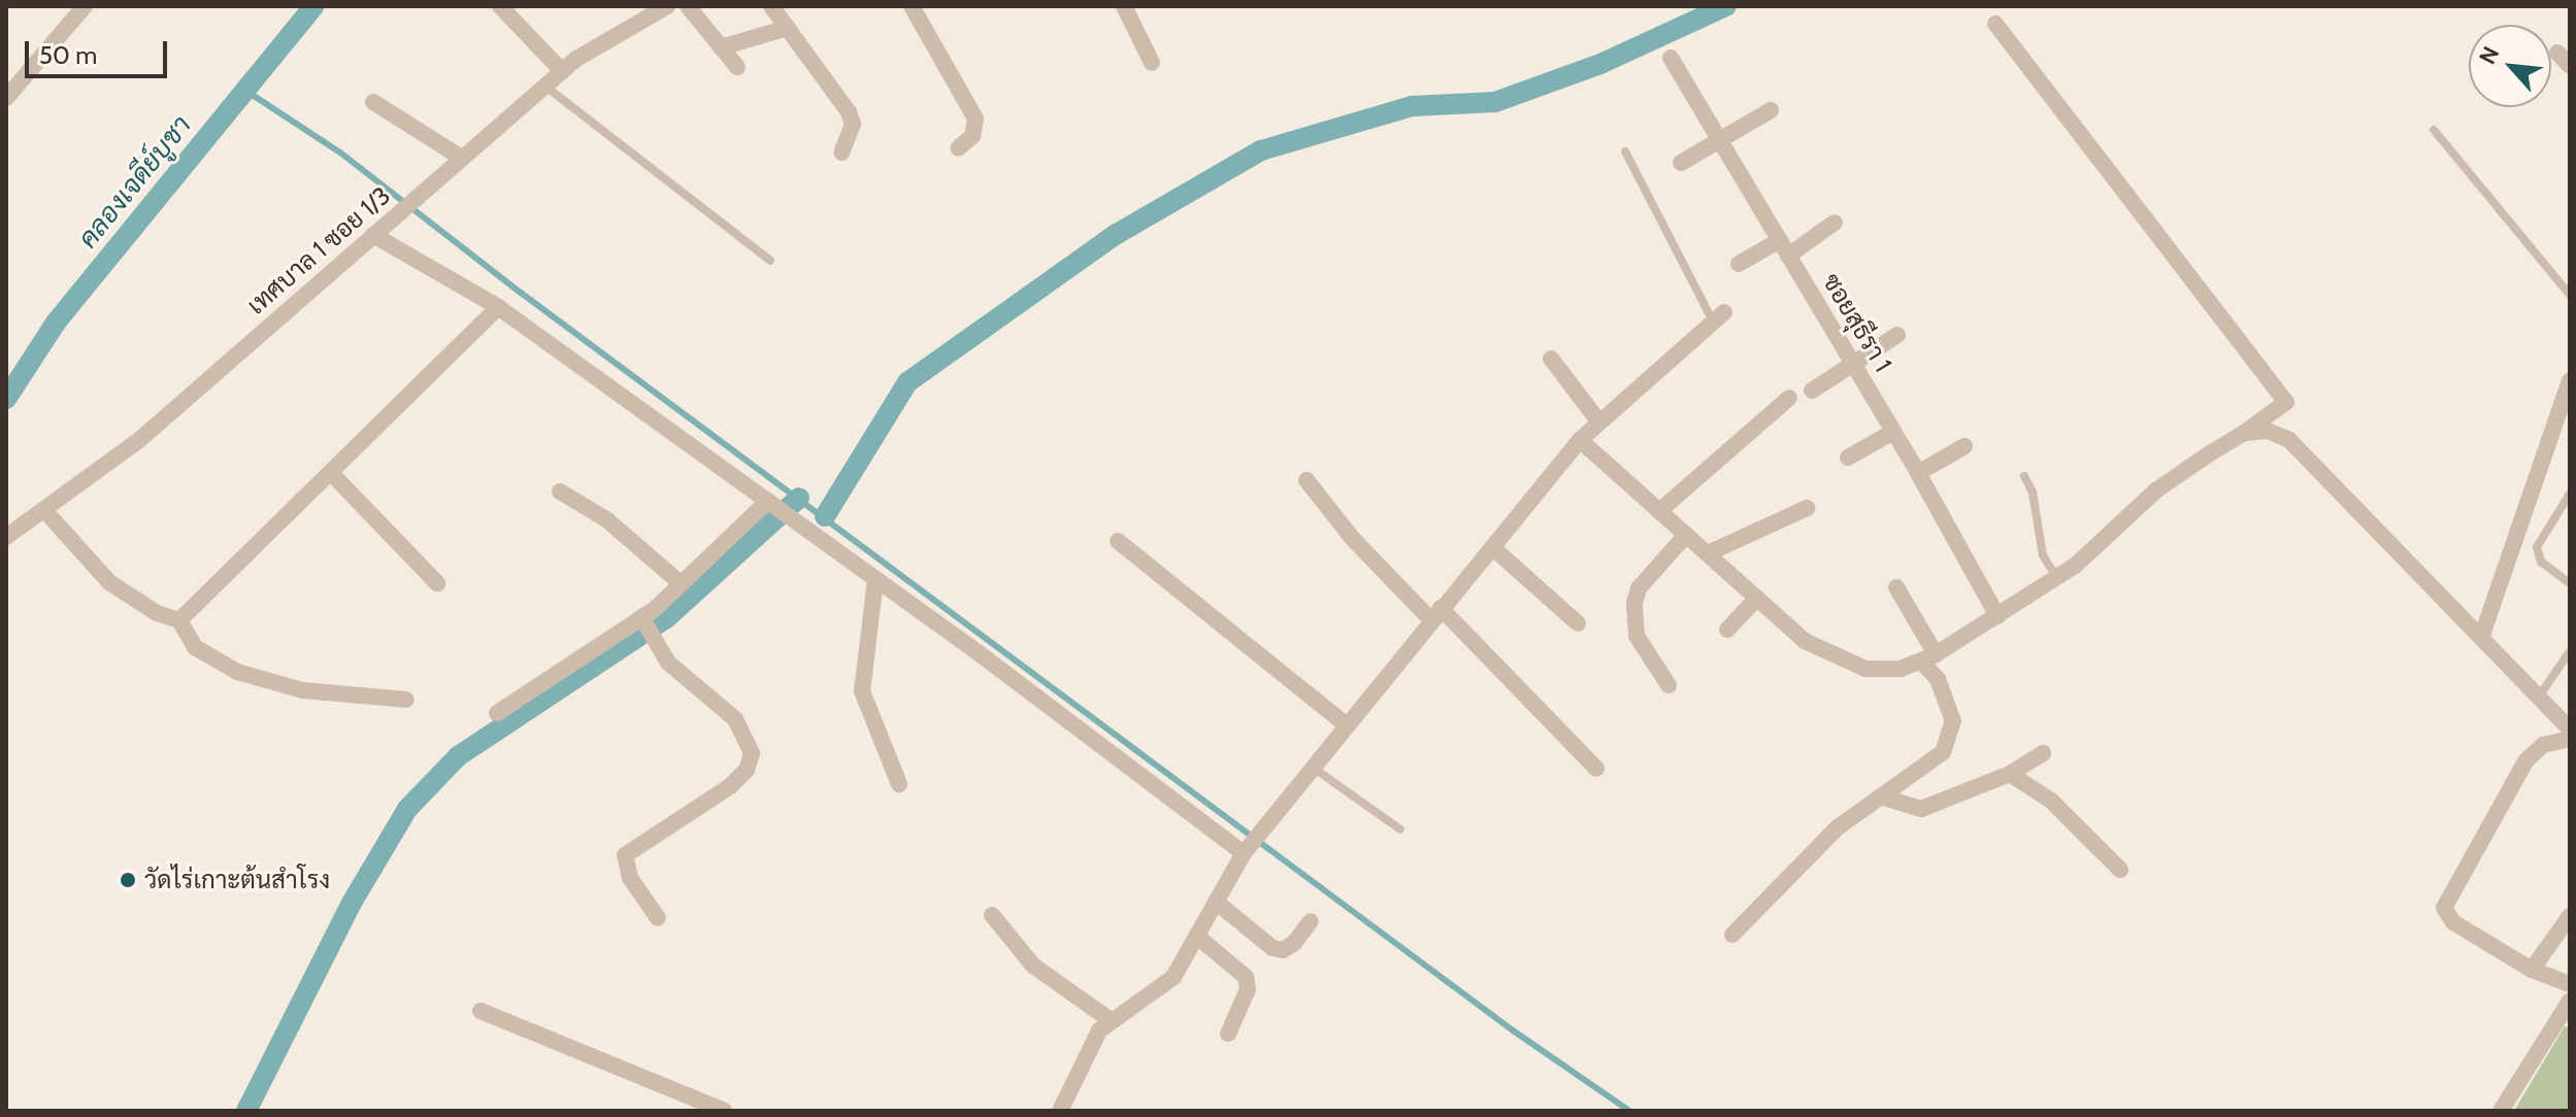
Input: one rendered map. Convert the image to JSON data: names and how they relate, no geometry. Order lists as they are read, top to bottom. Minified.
{"streets":{"street":["เทศบาล 1 ซอย 1/3","ซอยสุธีรา 1"]},"water":["คลองเจดีย์บูชา"],"places":["วัดไร่เกาะต้นสำโรง"],"scale_bar":"50 m","north":"top left"}
